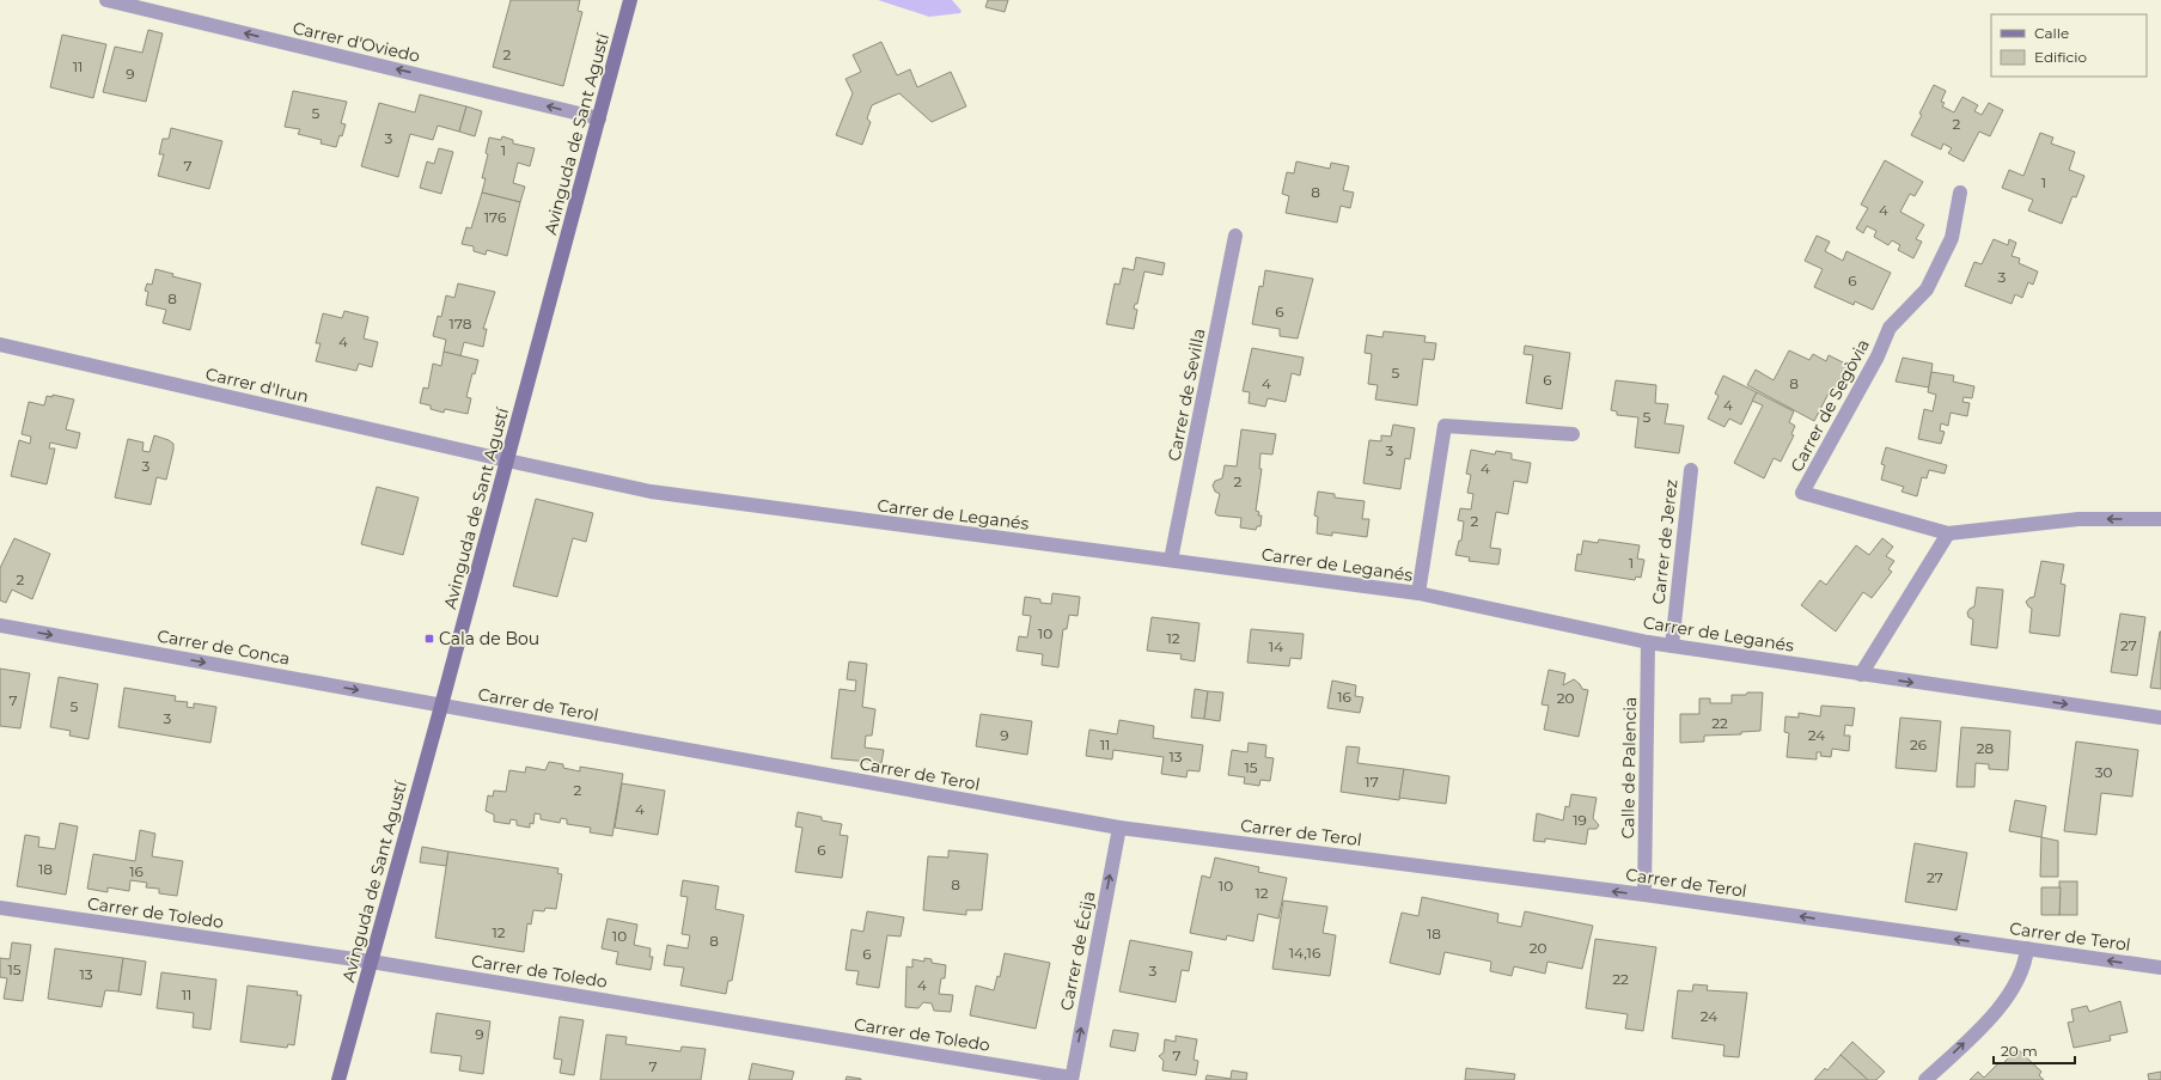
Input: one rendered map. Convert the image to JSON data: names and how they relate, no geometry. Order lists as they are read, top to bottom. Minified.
{"streets":{"street":["Carrer d'Oviedo","Avinguda de Sant Agustí","Carrer d'Irun","Carrer de Sevilla","Carrer de Segòvia","Carrer de Leganés","Carrer de Jerez","Carrer de Conca","Carrer de Terol","Calle de Palencia","Carrer de Toledo","Carrer de Écija"]},"crossings":[["Carrer d'Oviedo","Avinguda de Sant Agustí"],["Avinguda de Sant Agustí","Carrer d'Irun"],["Avinguda de Sant Agustí","Carrer de Leganés"],["Avinguda de Sant Agustí","Carrer de Conca"],["Avinguda de Sant Agustí","Carrer de Terol"],["Avinguda de Sant Agustí","Carrer de Toledo"],["Carrer d'Irun","Carrer de Leganés"],["Carrer de Sevilla","Carrer de Leganés"],["Carrer de Leganés","Carrer de Jerez"],["Carrer de Leganés","Calle de Palencia"],["Carrer de Conca","Carrer de Terol"],["Carrer de Terol","Calle de Palencia"],["Carrer de Terol","Carrer de Écija"],["Carrer de Toledo","Carrer de Écija"]],"one_way":["Carrer d'Oviedo","Carrer de Conca","Carrer de Terol","Carrer de Écija"],"places":{"transit":["Cala de Bou"]},"house_numbers":["2","11","9","5","2","3","1","7","1","8","4","176","3","6","8","6","178","4","5","6","4","8","4","5","3","3","4","2","2","1","2","10","12","27","14","16","20","7","5","3","22","9","24","11","26","28","13","15","30","17","2","4","19","6","18","16","27","8","10","12","12","18","10","8","20","14,16","6","15","3","13","22","4","11","24","9","7","7"],"legend":["Calle","Edificio"],"scale_bar":"20 m"}
